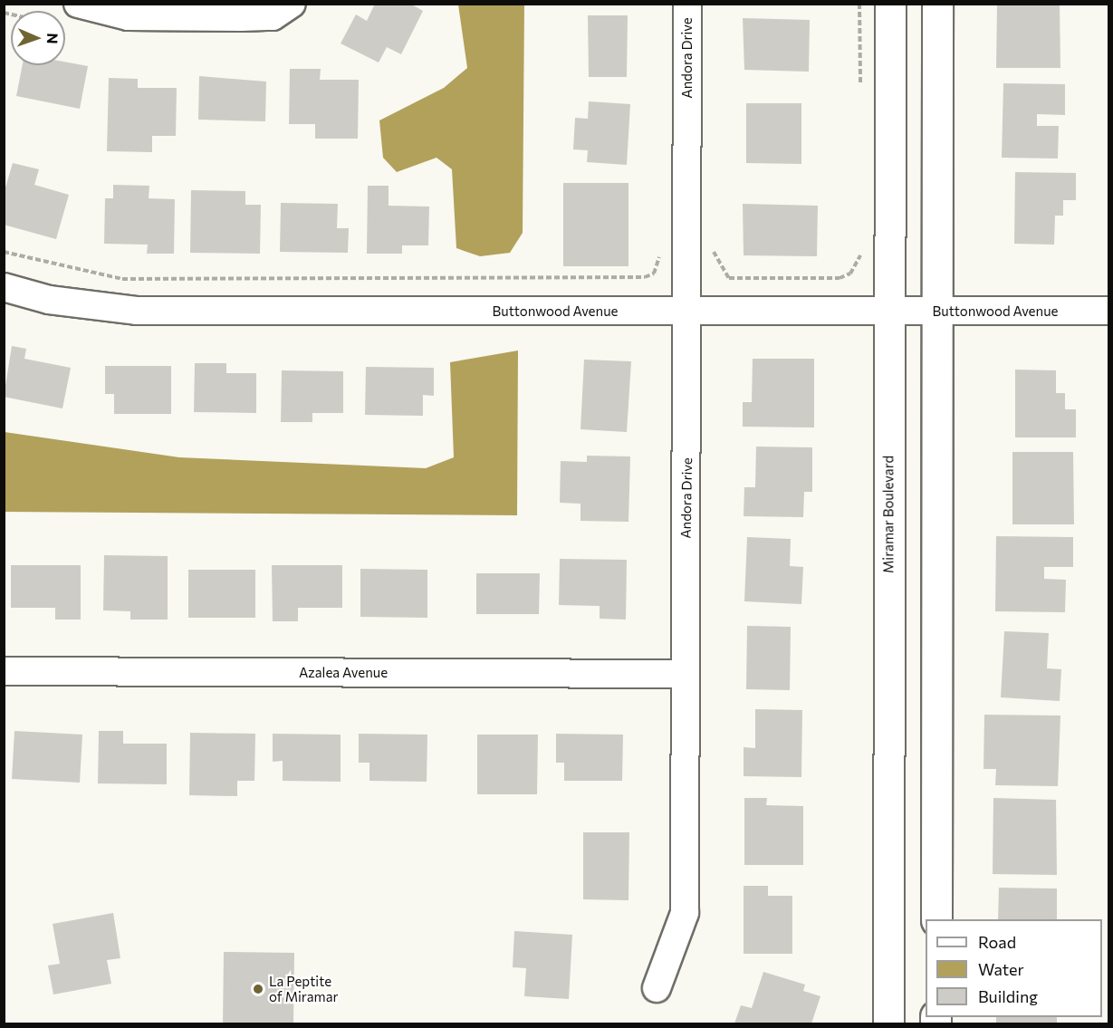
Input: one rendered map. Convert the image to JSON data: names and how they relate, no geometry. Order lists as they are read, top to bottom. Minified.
{"streets":{"street":["Andora Drive","Buttonwood Avenue","Miramar Boulevard","Azalea Avenue"]},"crossings":[["Andora Drive","Buttonwood Avenue"],["Andora Drive","Azalea Avenue"],["Buttonwood Avenue","Miramar Boulevard"]],"places":["La Peptite of Miramar"],"legend":["Road","Water","Building"],"north":"right"}
